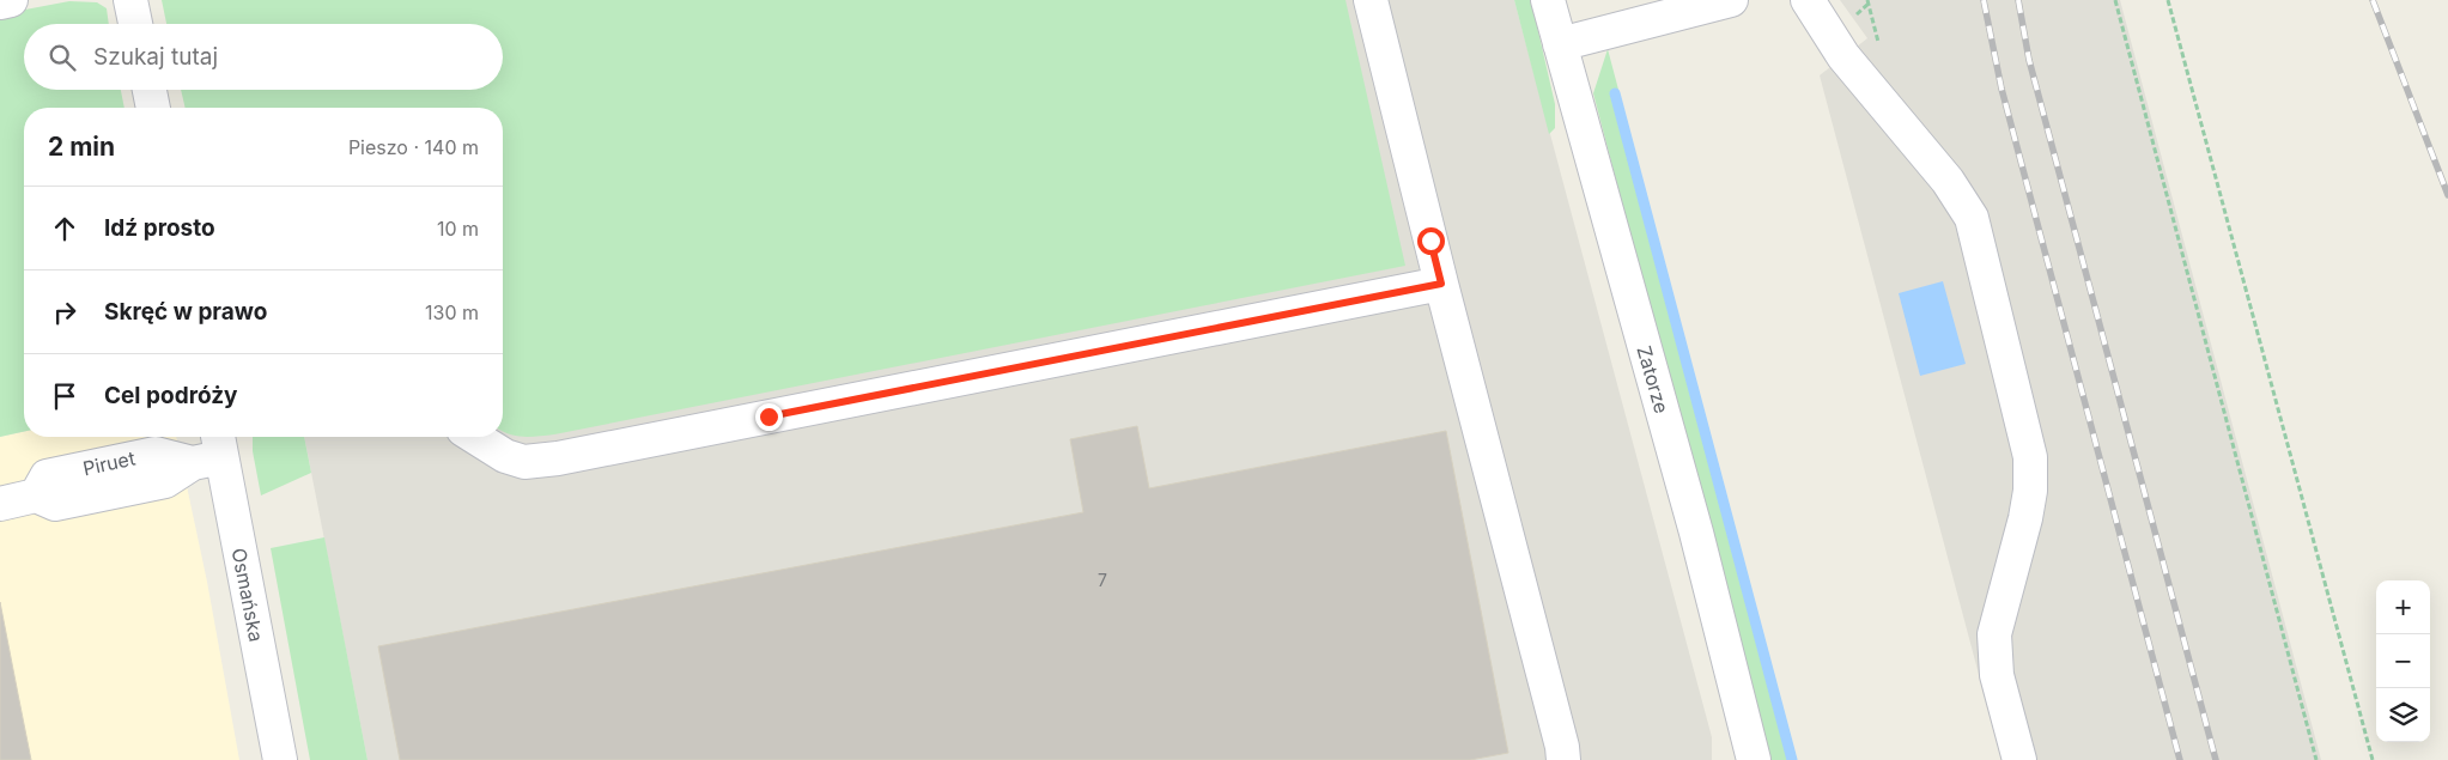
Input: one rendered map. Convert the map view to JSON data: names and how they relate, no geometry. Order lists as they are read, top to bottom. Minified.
{"streets":{"street":["Zatorze","Piruet","Osmańska"]},"crossings":[["Piruet","Osmańska"]],"house_numbers":["7"],"page":{"search":"Szukaj tutaj","heading":["2 min","Pieszo · 140 m"],"list":[["Idź prosto","10 m"],["Skręć w prawo","130 m"],"Cel podróży"],"map_buttons":["+","−"]}}
